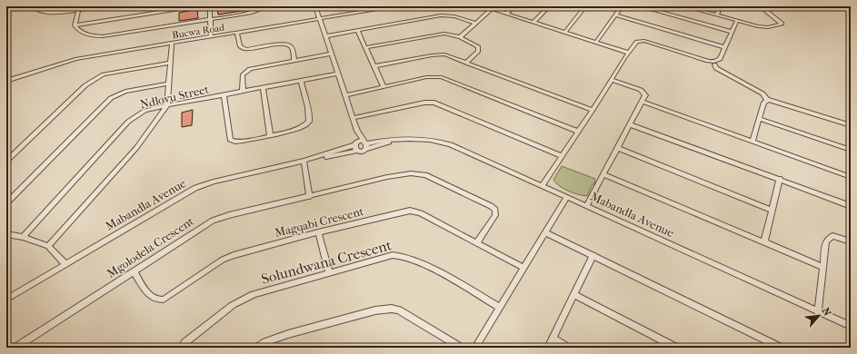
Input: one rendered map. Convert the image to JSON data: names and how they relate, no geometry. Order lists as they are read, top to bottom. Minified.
{"streets":{"street":["Bucwa Road","Ndlovu Street","Mabandla Avenue","Magqabi Crescent","Mgolodela Crescent","Solundwana Crescent"]},"crossings":[["Magqabi Crescent","Mgolodela Crescent"]],"north":"top right"}
